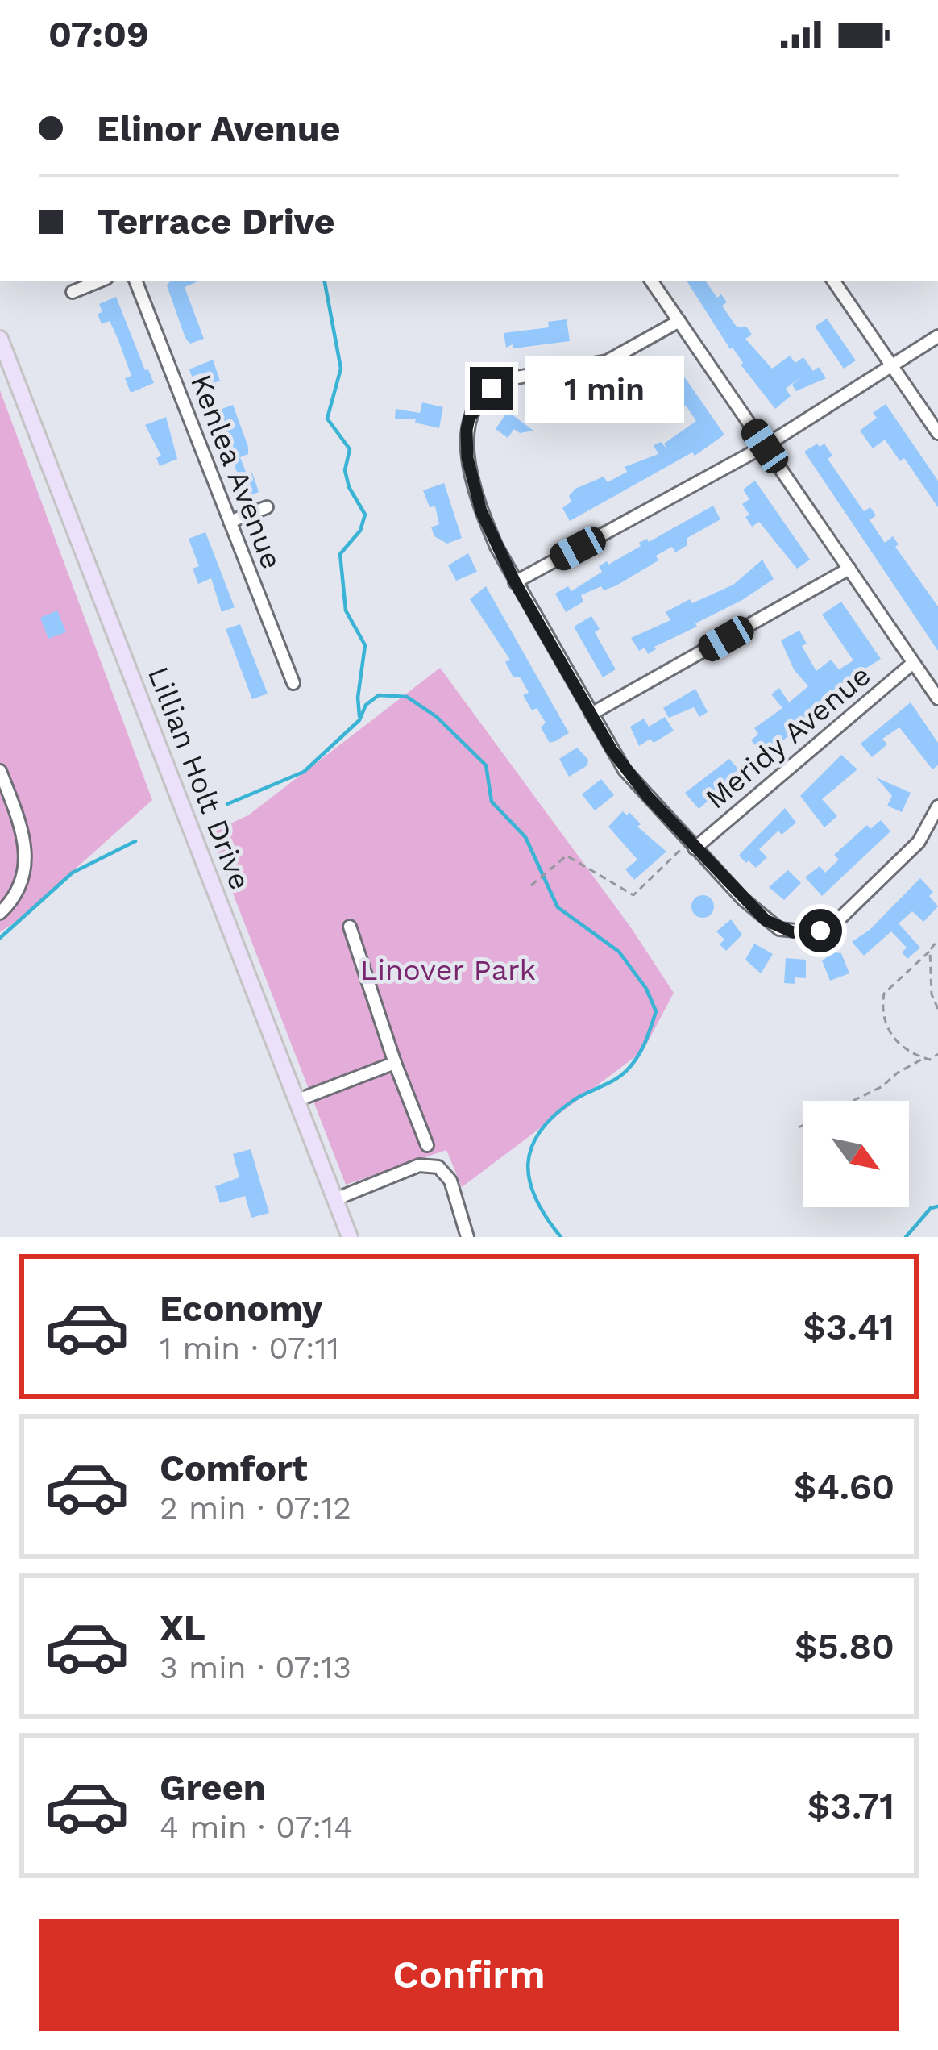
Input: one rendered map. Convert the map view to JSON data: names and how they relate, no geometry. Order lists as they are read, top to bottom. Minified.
{"streets":{"main road":["Lillian Holt Drive"],"street":["Kenlea Avenue","Meridy Avenue"]},"parks":["Linover Park"],"north":"bottom right","page":{"status":"07:09","banner":["Elinor Avenue","Terrace Drive"],"bubble":"1 min","list":[{"name":"Economy","note":"1 min · 07:11","value":"$3.41"},{"name":"Comfort","note":"2 min · 07:12","value":"$4.60"},{"name":"XL","note":"3 min · 07:13","value":"$5.80"},{"name":"Green","note":"4 min · 07:14","value":"$3.71"}],"buttons":"Confirm"}}
